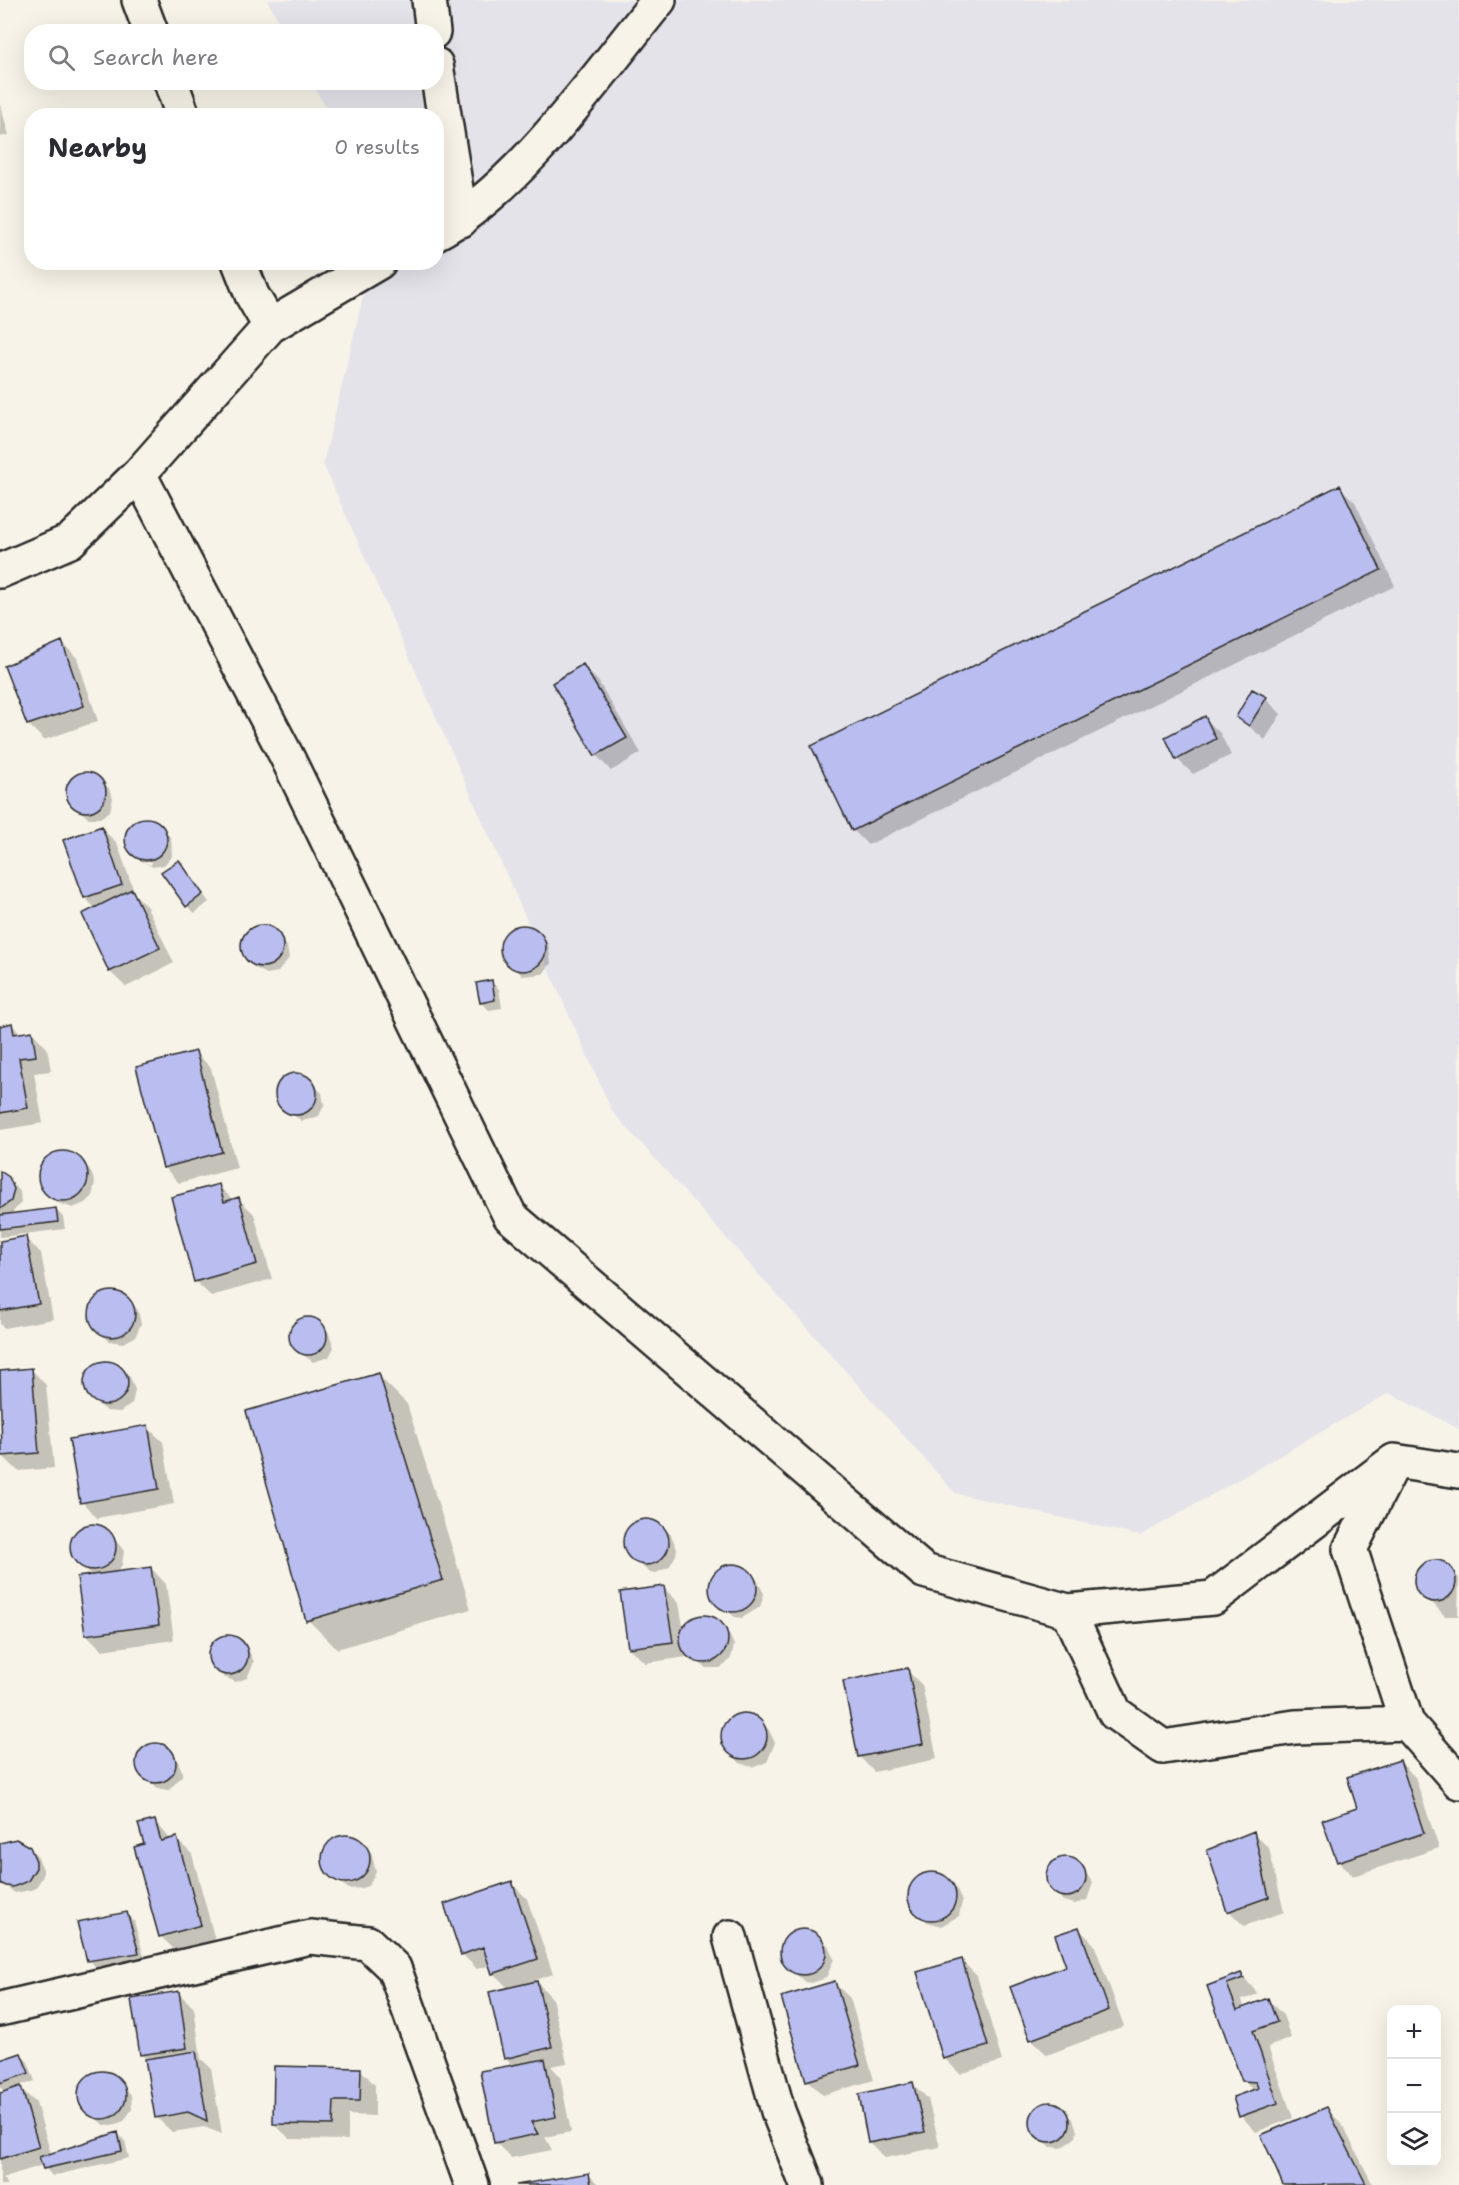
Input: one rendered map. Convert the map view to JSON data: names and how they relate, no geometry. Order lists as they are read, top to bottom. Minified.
{"page":{"search":"Search here","heading":["Nearby","0 results"],"map_buttons":["+","−"]}}
